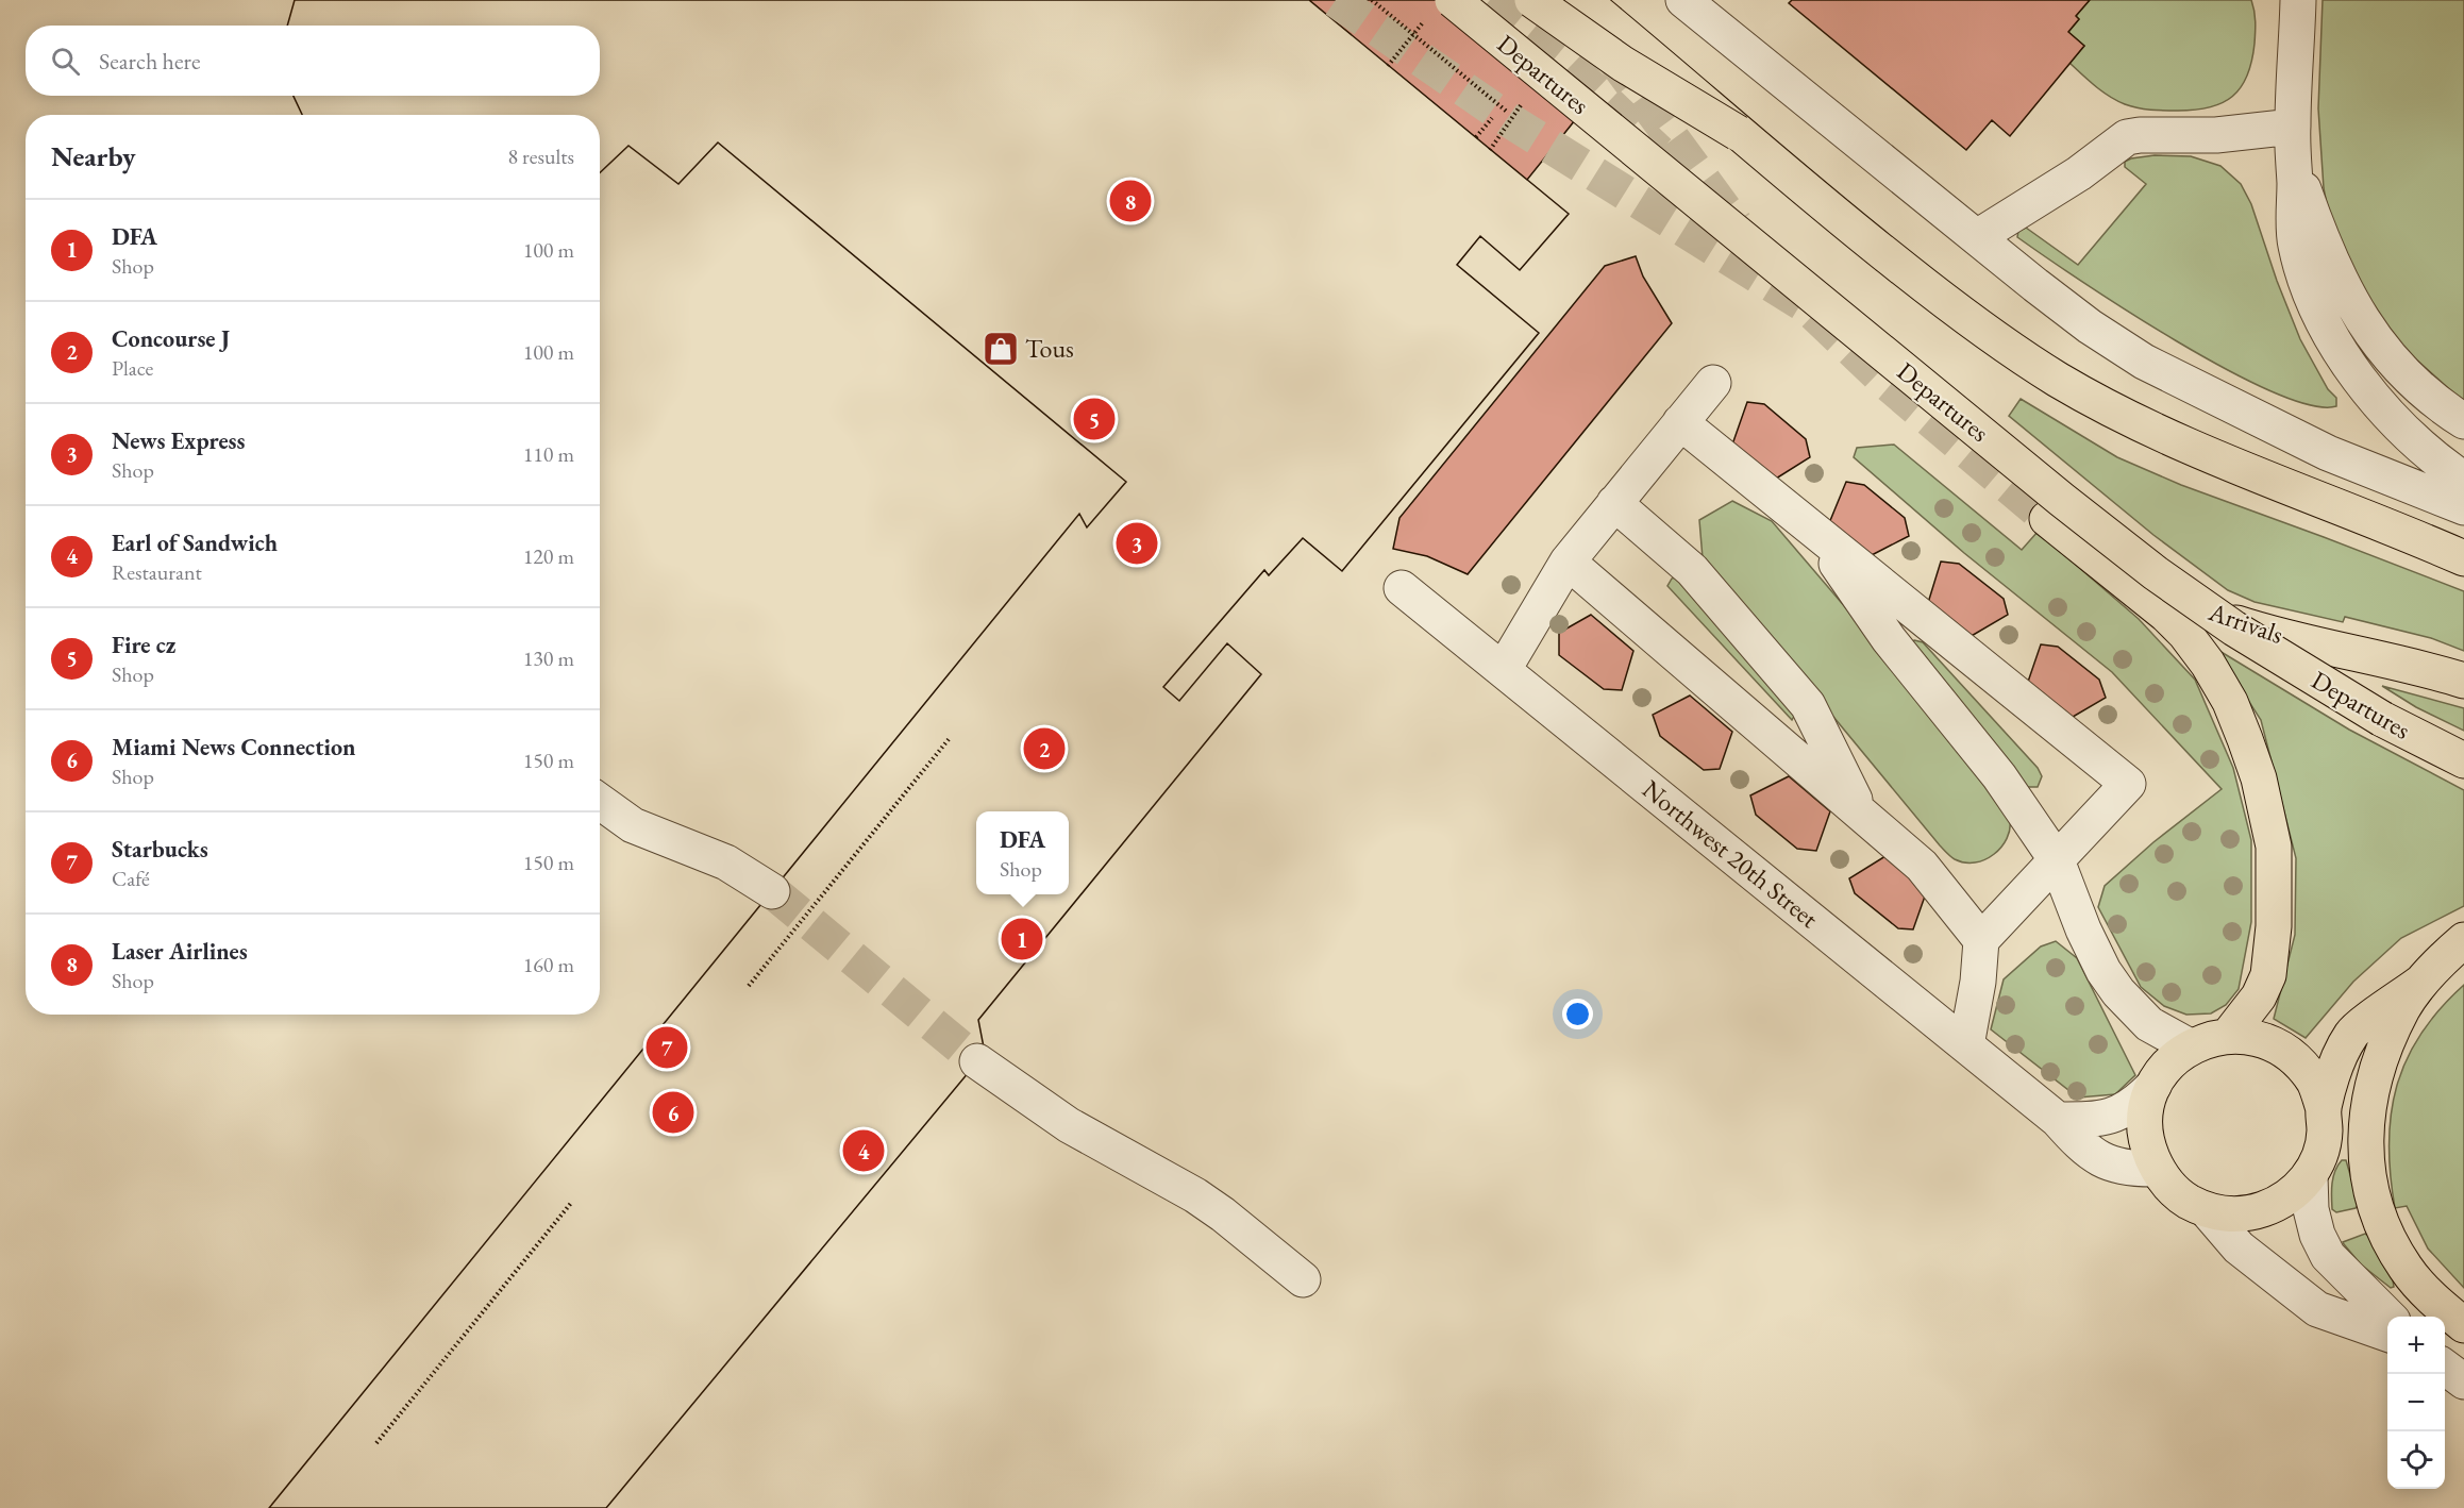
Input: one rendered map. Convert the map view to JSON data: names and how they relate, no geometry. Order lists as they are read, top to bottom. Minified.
{"streets":{"main road":["Departures","Arrivals"],"street":["Northwest 20th Street"]},"crossings":[["Arrivals","Northwest 20th Street"]],"places":{"shop":["Tous"]},"page":{"search":"Search here","heading":["Nearby","8 results"],"pins":["8","5","3","2","1","7","6","4"],"list":[{"mark":"1","name":"DFA","note":"Shop","value":"100 m"},{"mark":"2","name":"Concourse J","note":"Place","value":"100 m"},{"mark":"3","name":"News Express","note":"Shop","value":"110 m"},{"mark":"4","name":"Earl of Sandwich","note":"Restaurant","value":"120 m"},{"mark":"5","name":"Fire cz","note":"Shop","value":"130 m"},{"mark":"6","name":"Miami News Connection","note":"Shop","value":"150 m"},{"mark":"7","name":"Starbucks","note":"Café","value":"150 m"},{"mark":"8","name":"Laser Airlines","note":"Shop","value":"160 m"}],"popup":["DFA","Shop"],"map_buttons":["+","−"]}}
